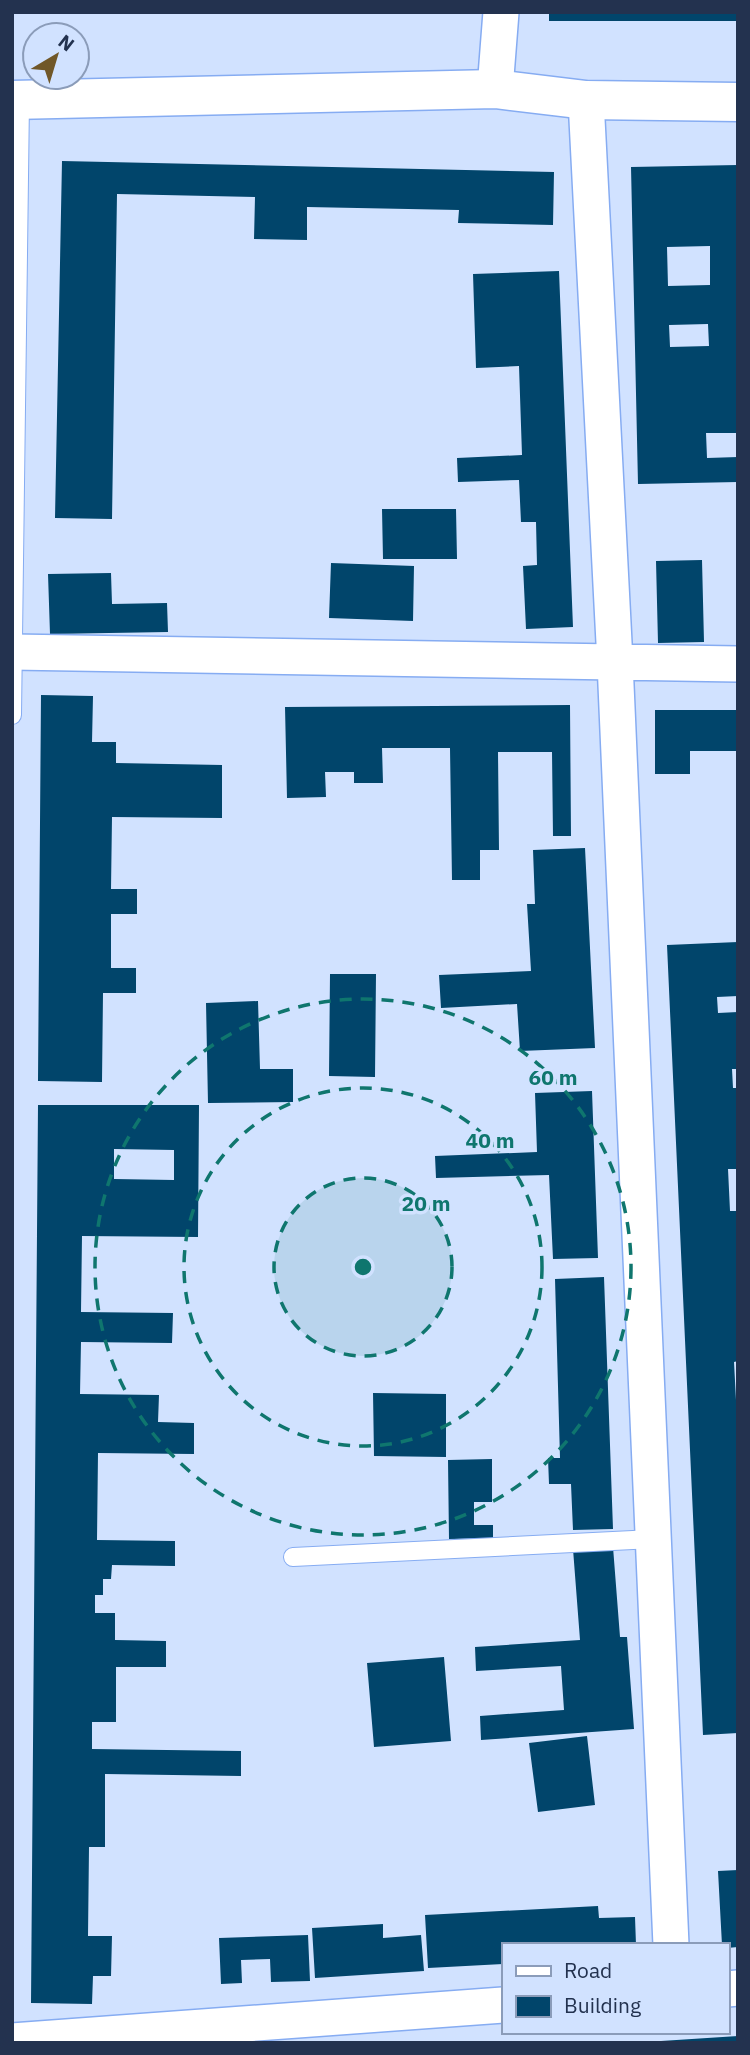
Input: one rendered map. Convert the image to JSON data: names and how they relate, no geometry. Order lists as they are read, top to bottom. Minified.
{"legend":["Road","Building"],"north":"top right","rings":["60 m","40 m","20 m"]}
